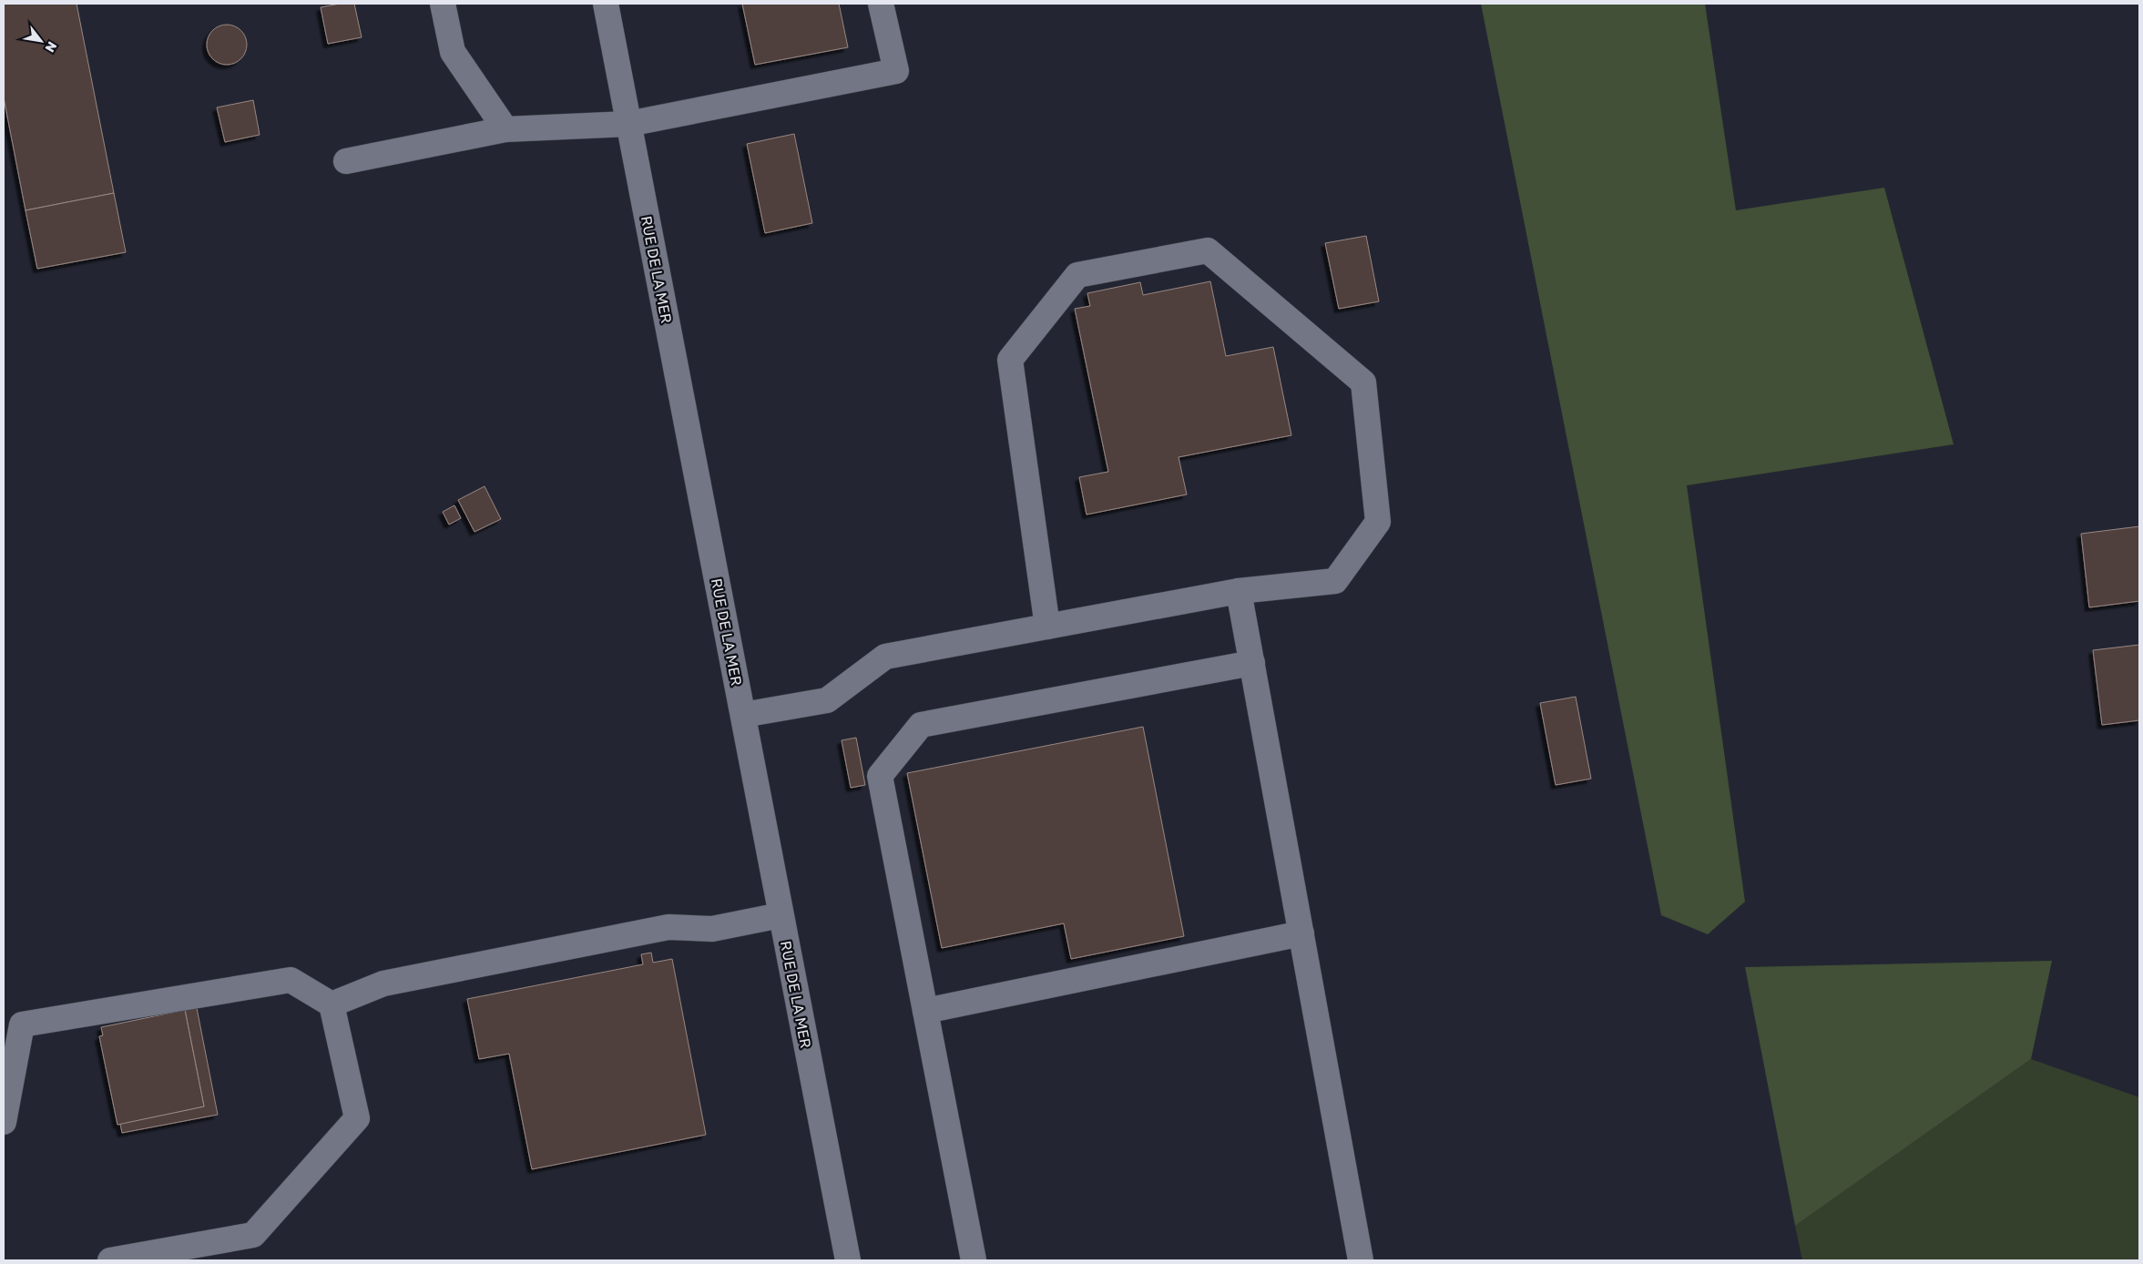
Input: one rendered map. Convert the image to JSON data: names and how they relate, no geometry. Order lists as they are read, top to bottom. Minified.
{"streets":{"street":["RUE DE LA MER"]},"north":"bottom right"}
